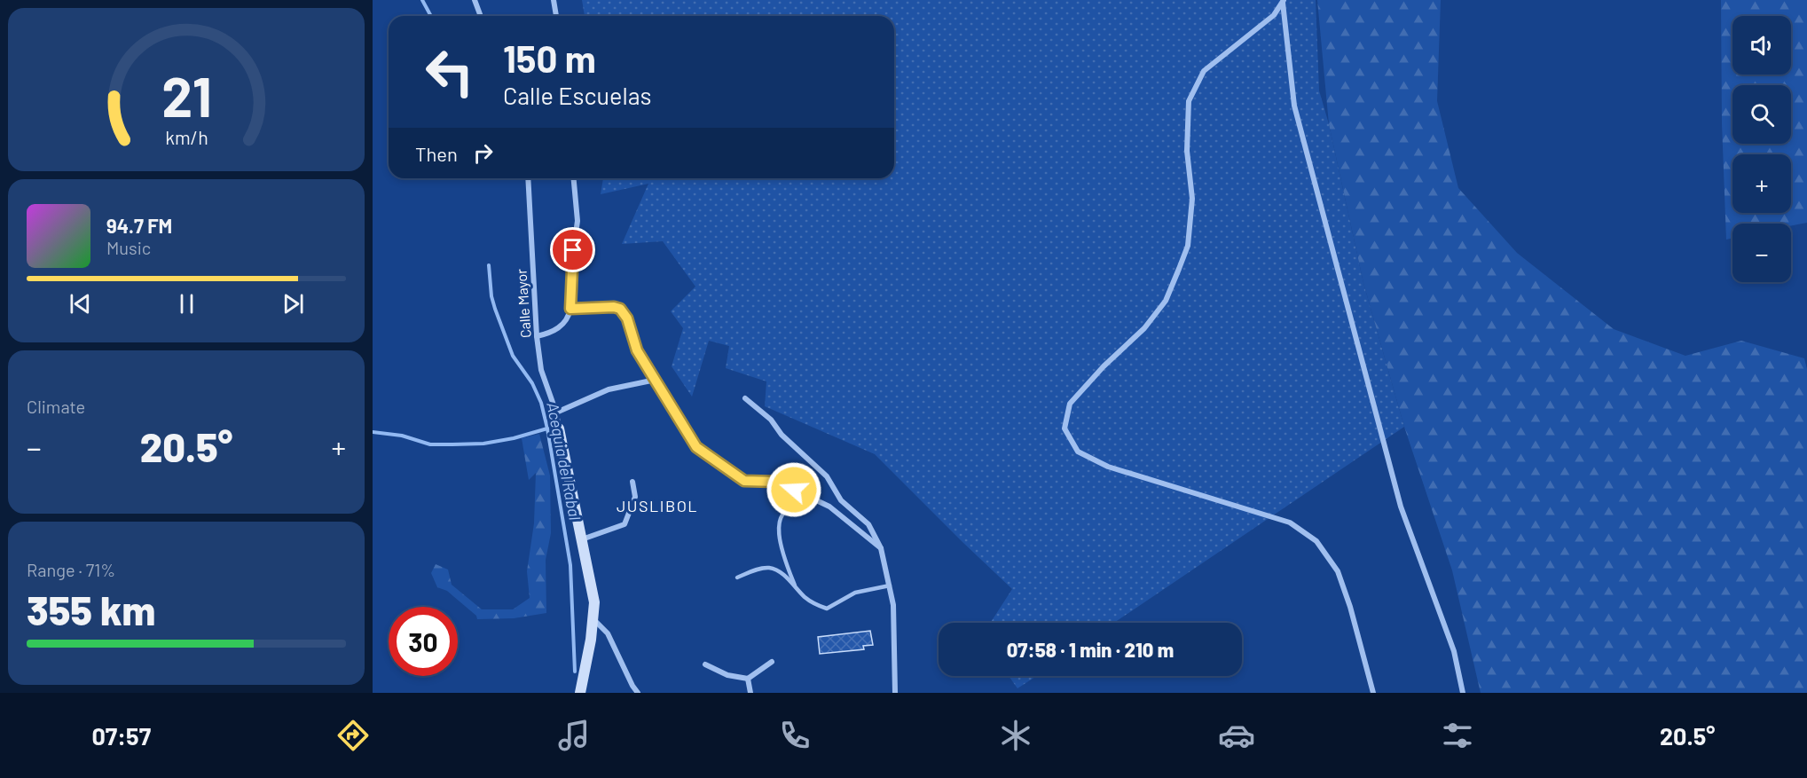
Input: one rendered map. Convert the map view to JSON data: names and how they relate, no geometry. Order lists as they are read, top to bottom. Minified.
{"streets":{"street":["Calle Mayor"]},"districts":["JUSLIBOL"],"water":["Acequia del Rabal"],"page":{"map_buttons":["+","−"],"turn":["150 m","Calle Escuelas"],"then":"Then","song":["94.7 FM","Music"],"tile":["Climate",["Range · 71%","355 km"]],"heat":["−","20.5°","+"],"limit":"30","trip":"07:58 · 1 min · 210 m","tabs":["07:57","20.5°"],"gauge":["21","km/h"]}}
